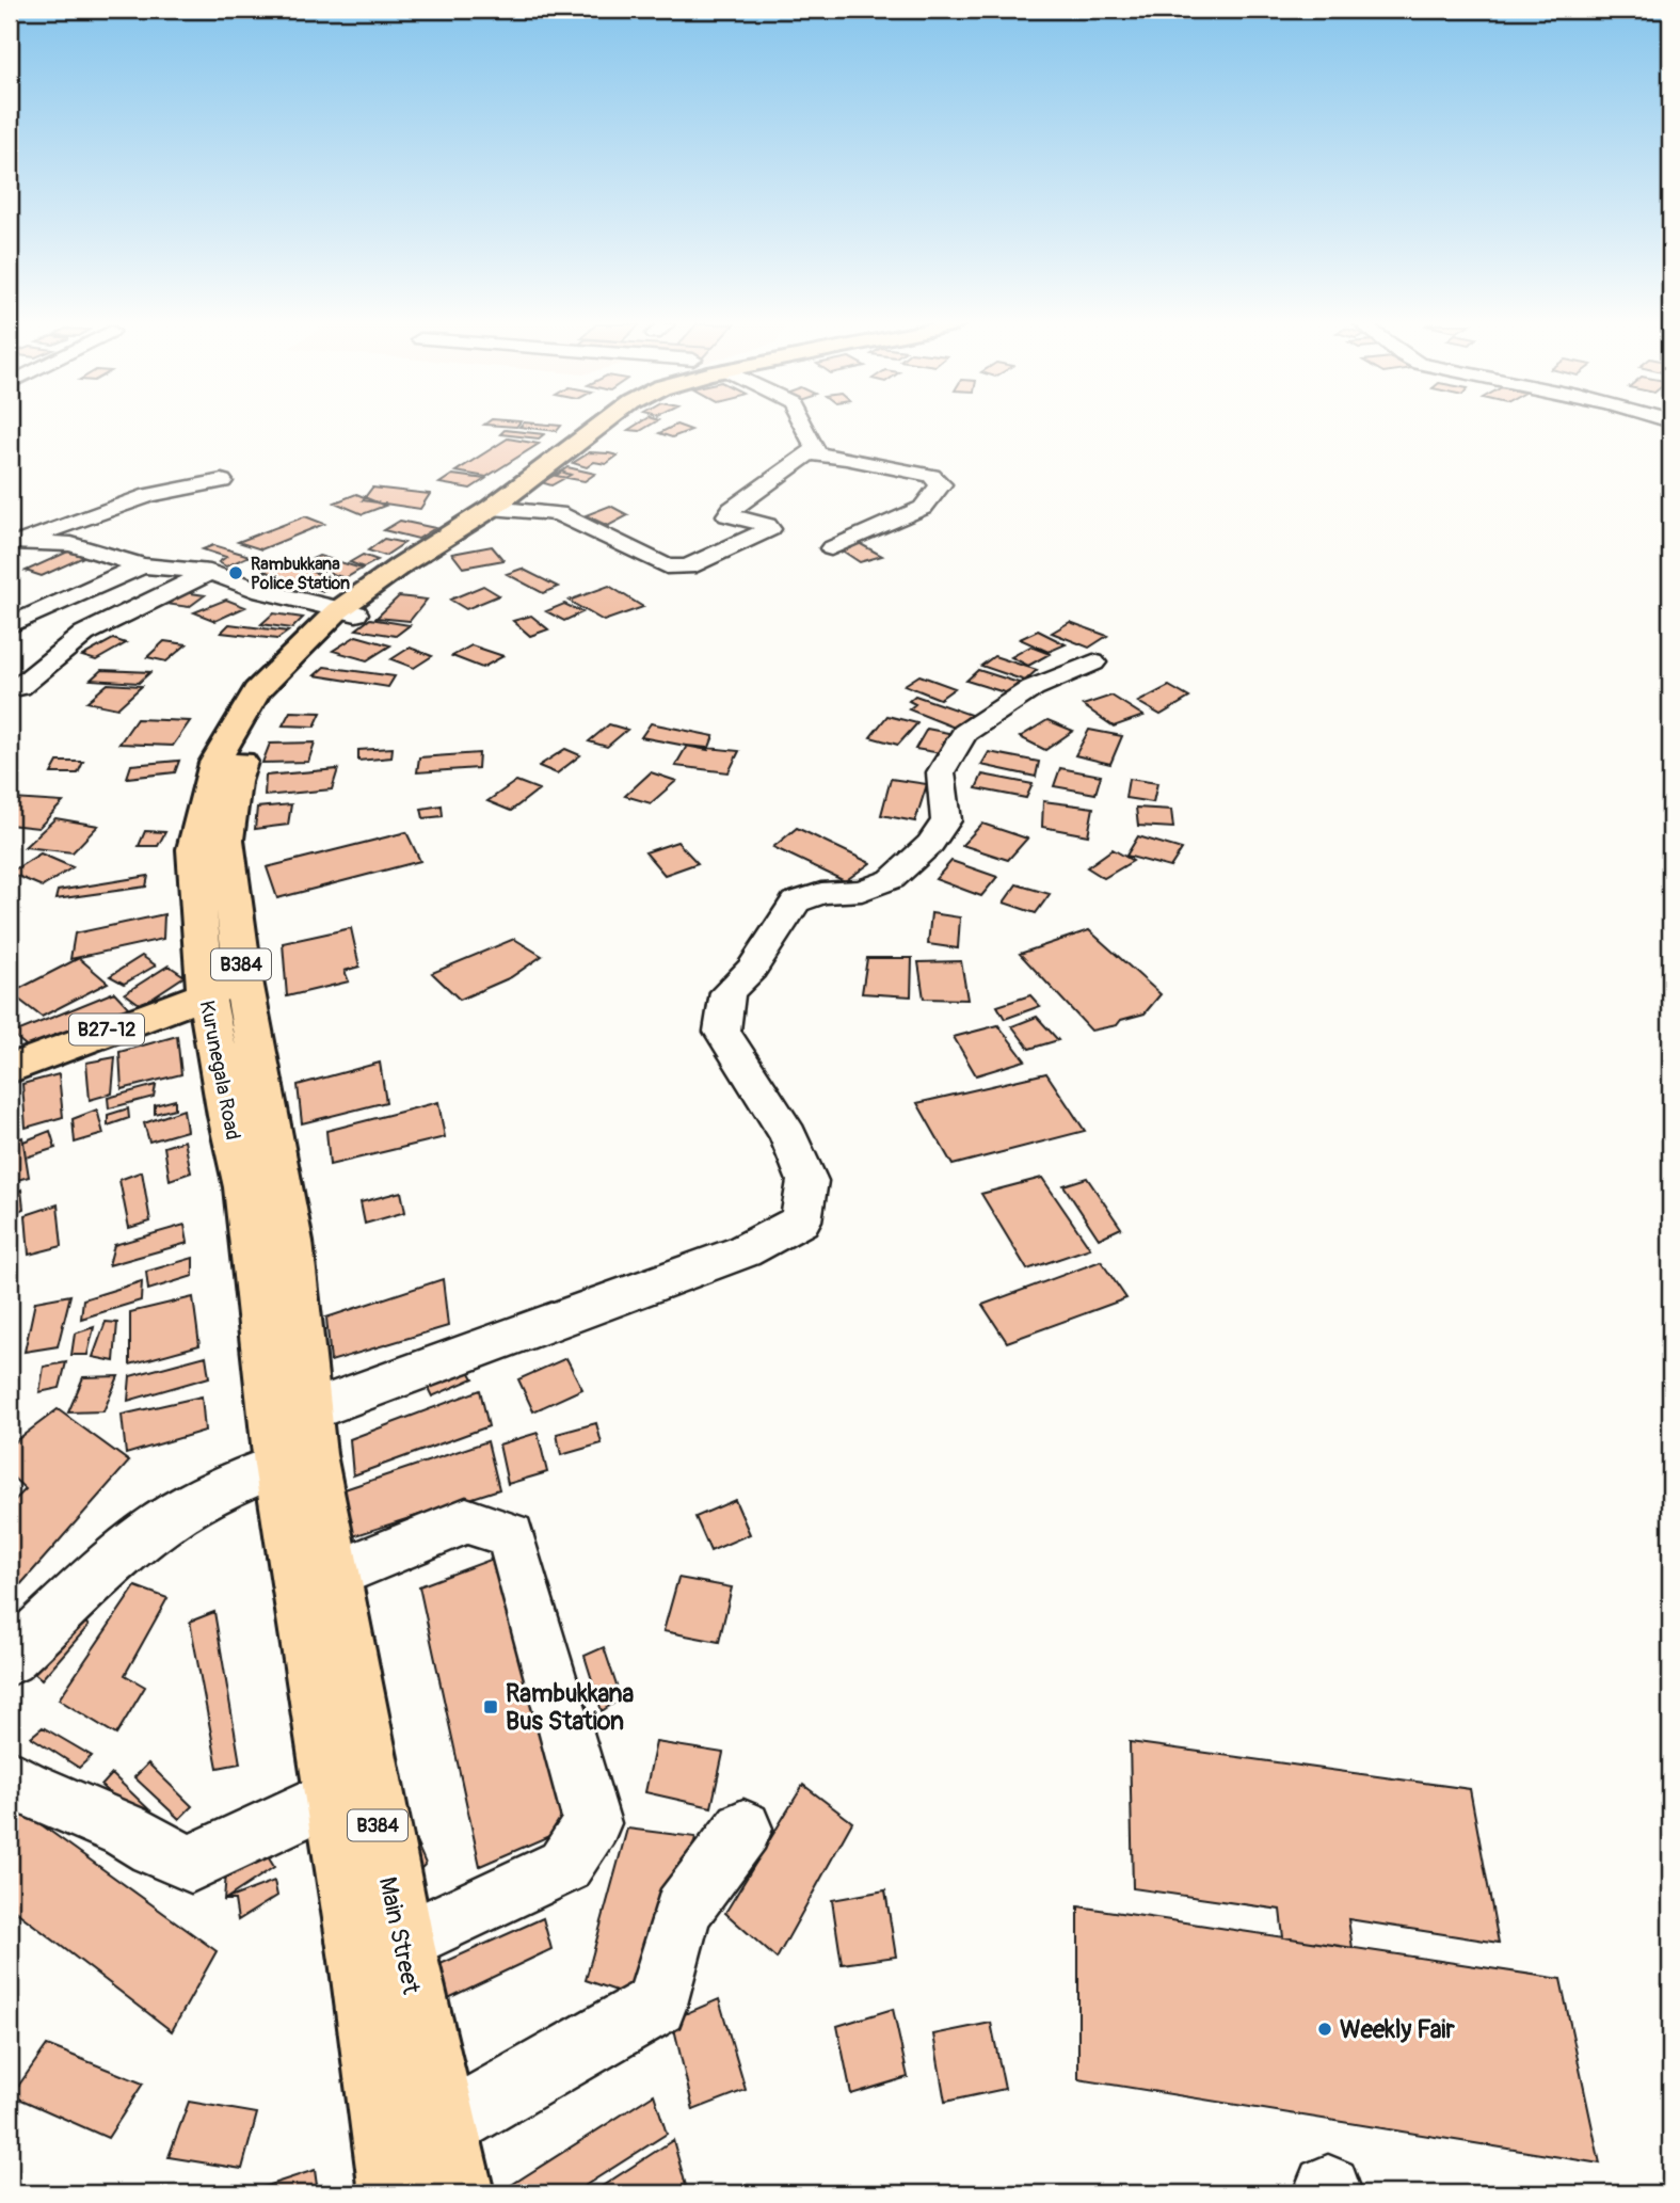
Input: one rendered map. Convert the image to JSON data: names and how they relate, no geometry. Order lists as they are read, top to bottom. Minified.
{"streets":{"main road":["B384","B27-12","Kurunegala Road","Main Street"]},"crossings":[["B27-12","Kurunegala Road"],["Kurunegala Road","Main Street"]],"places":{"other":["Rambukkana Police Station","Weekly Fair"],"transit":["Rambukkana Bus Station"]}}
